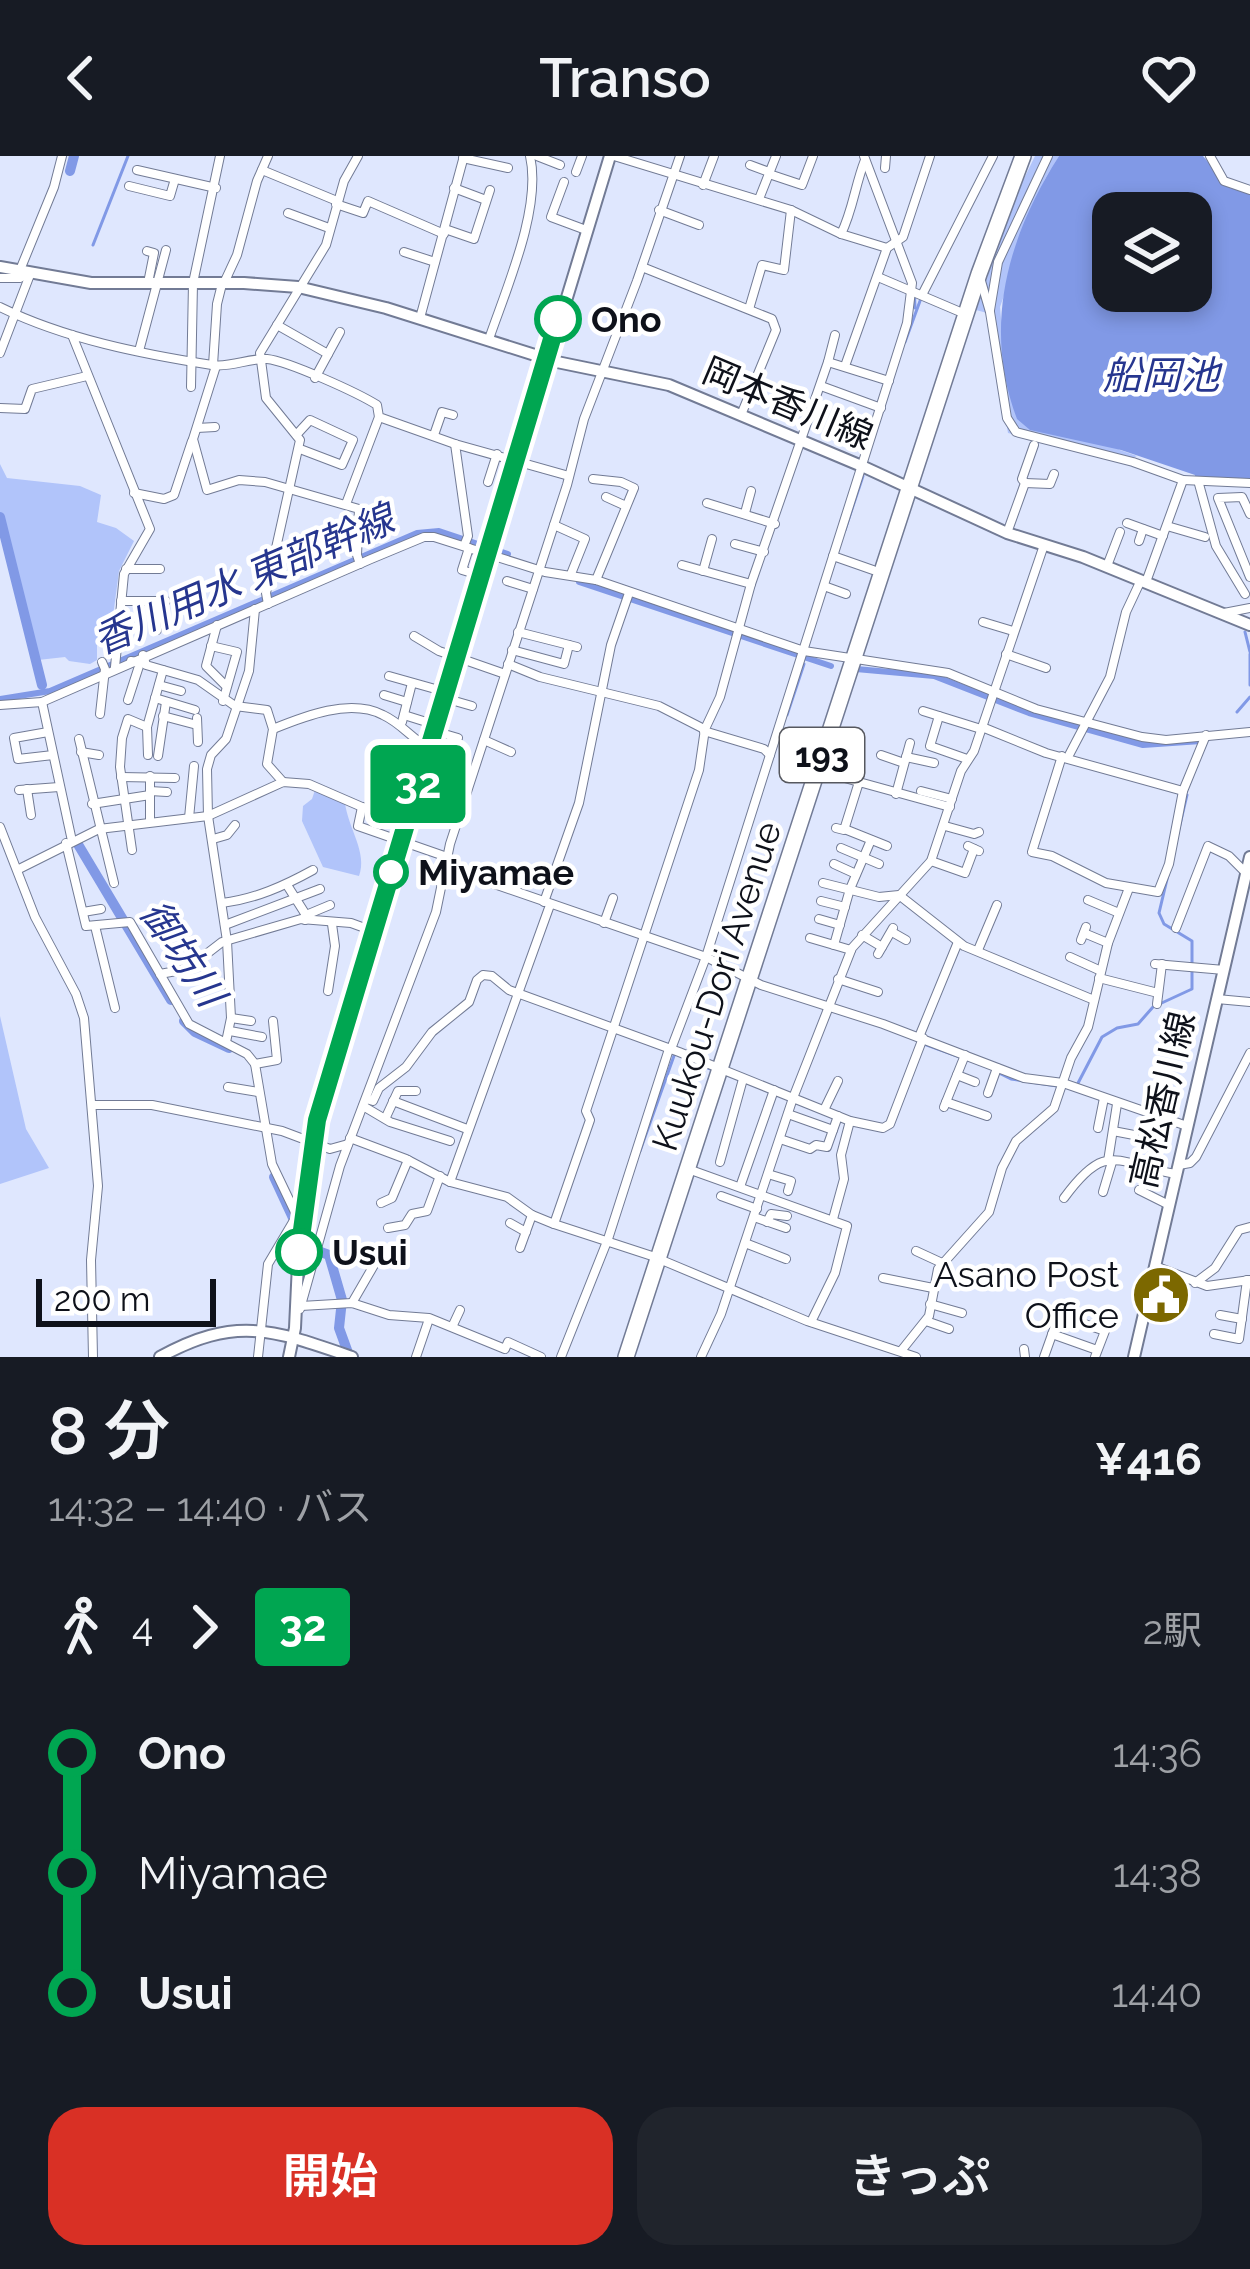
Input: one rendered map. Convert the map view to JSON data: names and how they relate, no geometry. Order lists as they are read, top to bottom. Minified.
{"streets":{"highway":["193","Kuukou-Dori Avenue"],"main road":["岡本香川線","高松香川線"]},"crossings":[["岡本香川線","Kuukou-Dori Avenue"]],"water":["船岡池","香川用水 東部幹線","御坊川"],"places":{"other":["Ono","Miyamae","Usui"],"public building":["Asano Post Office"]},"lines":["bus line 32"],"scale_bar":"200 m","page":{"header":"Transo","on_map":"32","scale":"200 m","heading":["8 分","14:32 – 14:40 · バス","¥416"],"legs":["4","32","2駅"],"list":[{"name":"Ono","value":"14:36"},{"name":"Miyamae","value":"14:38"},{"name":"Usui","value":"14:40"}],"buttons":["開始","きっぷ"]}}
